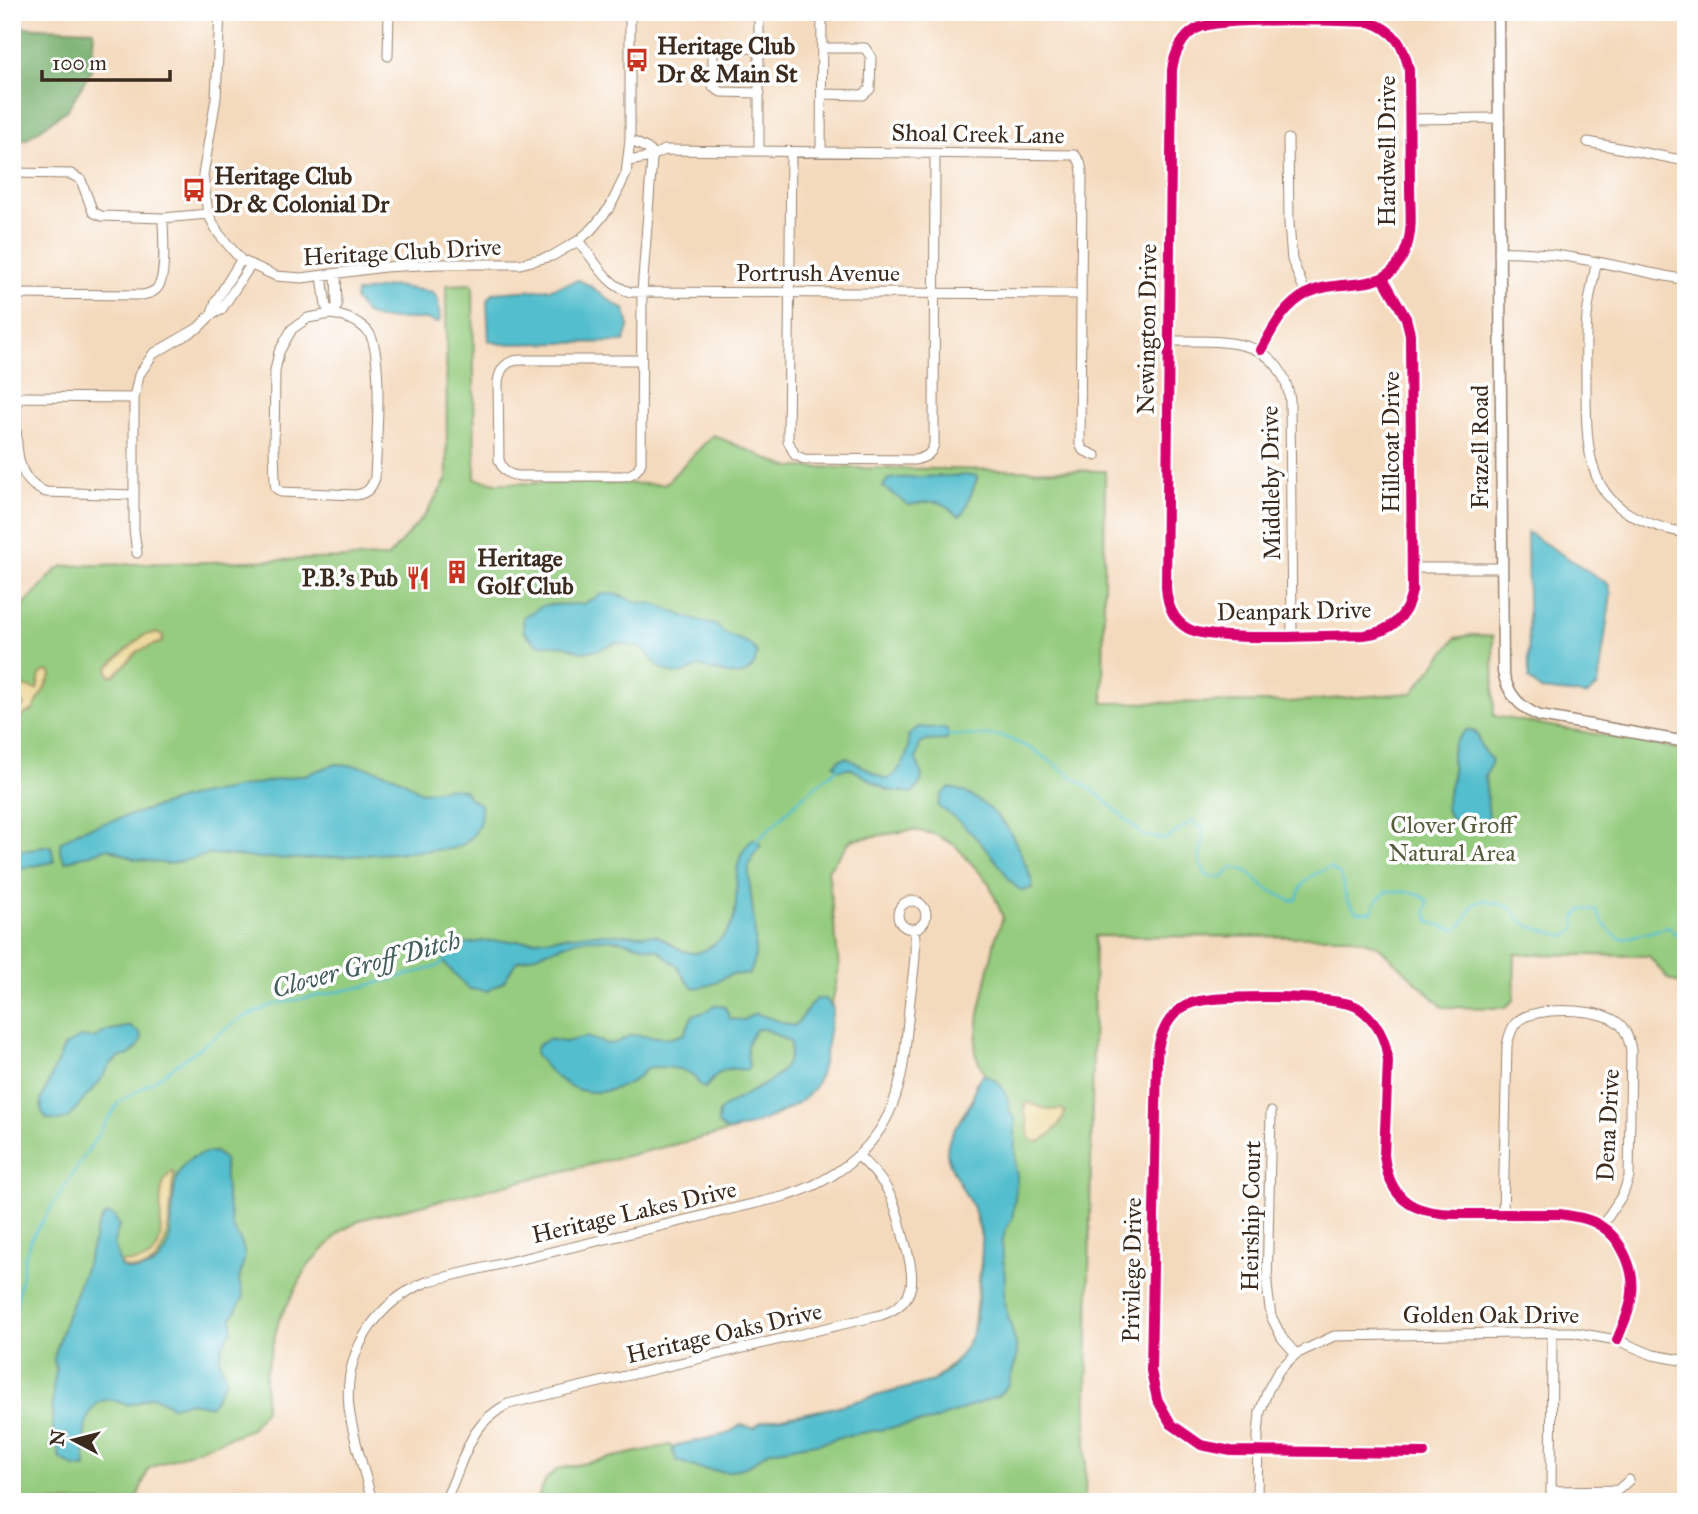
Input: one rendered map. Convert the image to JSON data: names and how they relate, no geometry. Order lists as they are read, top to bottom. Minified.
{"streets":{"street":["Shoal Creek Lane","Hardwell Drive","Heritage Club Drive","Portrush Avenue","Newington Drive","Hillcoat Drive","Frazell Road","Middleby Drive","Deanpark Drive","Dena Drive","Heritage Lakes Drive","Heirship Court","Privilege Drive","Golden Oak Drive","Heritage Oaks Drive"]},"crossings":[["Shoal Creek Lane","Heritage Club Drive"],["Shoal Creek Lane","Portrush Avenue"],["Hardwell Drive","Newington Drive"],["Hardwell Drive","Hillcoat Drive"],["Heritage Club Drive","Portrush Avenue"],["Newington Drive","Deanpark Drive"],["Hillcoat Drive","Deanpark Drive"],["Middleby Drive","Deanpark Drive"],["Dena Drive","Privilege Drive"],["Heritage Lakes Drive","Heritage Oaks Drive"],["Heirship Court","Golden Oak Drive"]],"water":["Clover Groff Ditch"],"parks":["Clover Groff Natural Area"],"places":{"bus stop":["Heritage Club Dr & Main St","Heritage Club Dr & Colonial Dr"],"building":["Heritage Golf Club"],"restaurant":["P.B.'s Pub"]},"scale_bar":"100 m","north":"left"}
